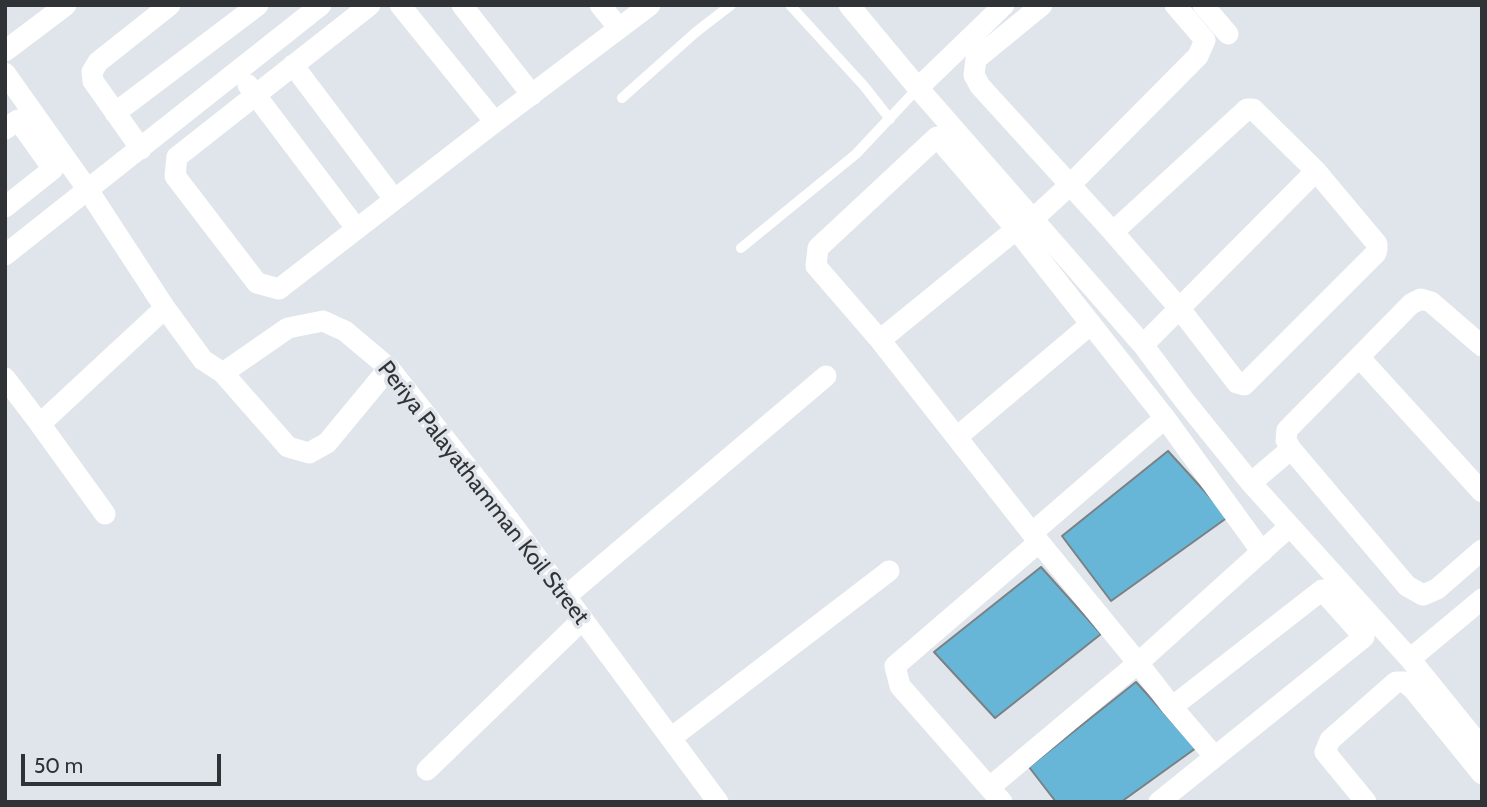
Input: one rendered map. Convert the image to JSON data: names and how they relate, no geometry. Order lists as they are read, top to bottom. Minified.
{"streets":{"street":["Periya Palayathamman Koil Street"]},"scale_bar":"50 m"}
